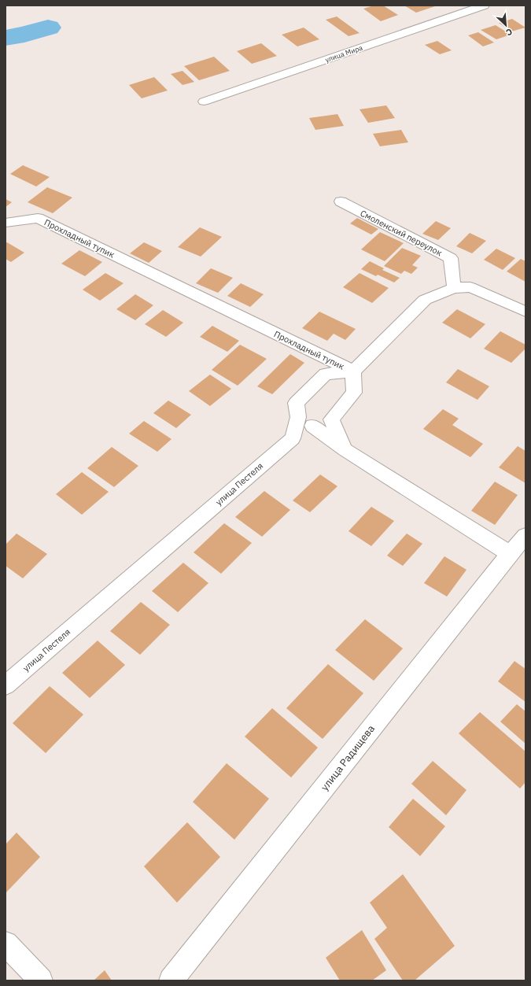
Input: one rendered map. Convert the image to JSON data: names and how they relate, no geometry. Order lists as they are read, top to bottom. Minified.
{"streets":{"street":["улица Мира","Смоленский переулок","Прохладный тупик","улица Пестеля","улица Радищева"]},"crossings":[["Прохладный тупик","улица Пестеля"]],"north":"bottom right"}
